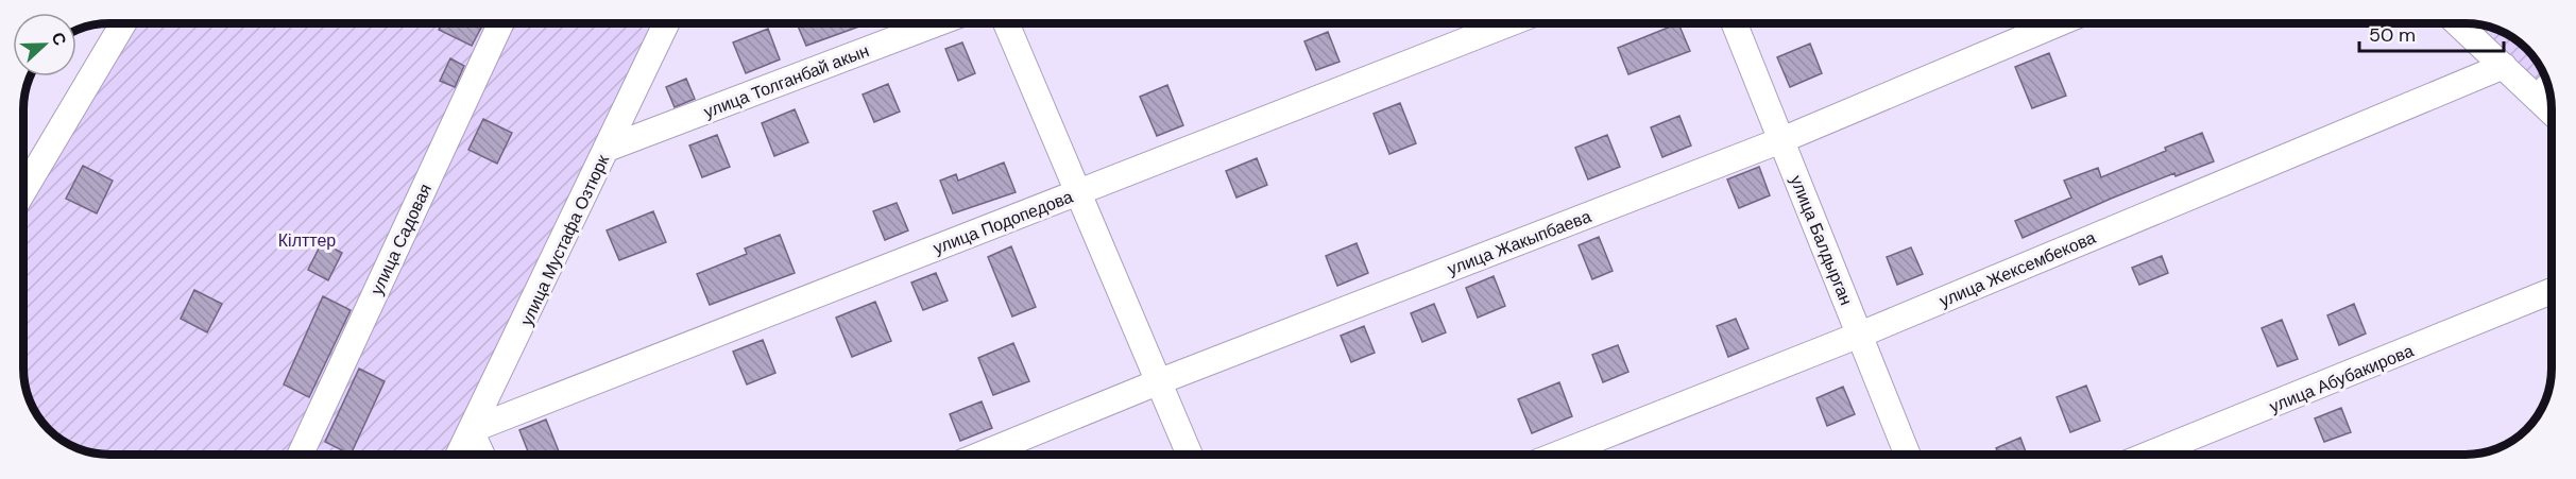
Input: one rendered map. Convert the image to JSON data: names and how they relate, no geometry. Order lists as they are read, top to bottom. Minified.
{"streets":{"street":["улица Толганбай акын","улица Подопедова","улица Садовая","улица Мустафа Озтюрк","улица Балдырган","улица Жакыпбаева","улица Жексембекова","улица Абубакирова"]},"crossings":[["улица Толганбай акын","улица Мустафа Озтюрк"],["улица Подопедова","улица Мустафа Озтюрк"],["улица Балдырган","улица Жакыпбаева"],["улица Балдырган","улица Жексембекова"]],"parks":["Кілттер"],"scale_bar":"50 m","north":"right"}
